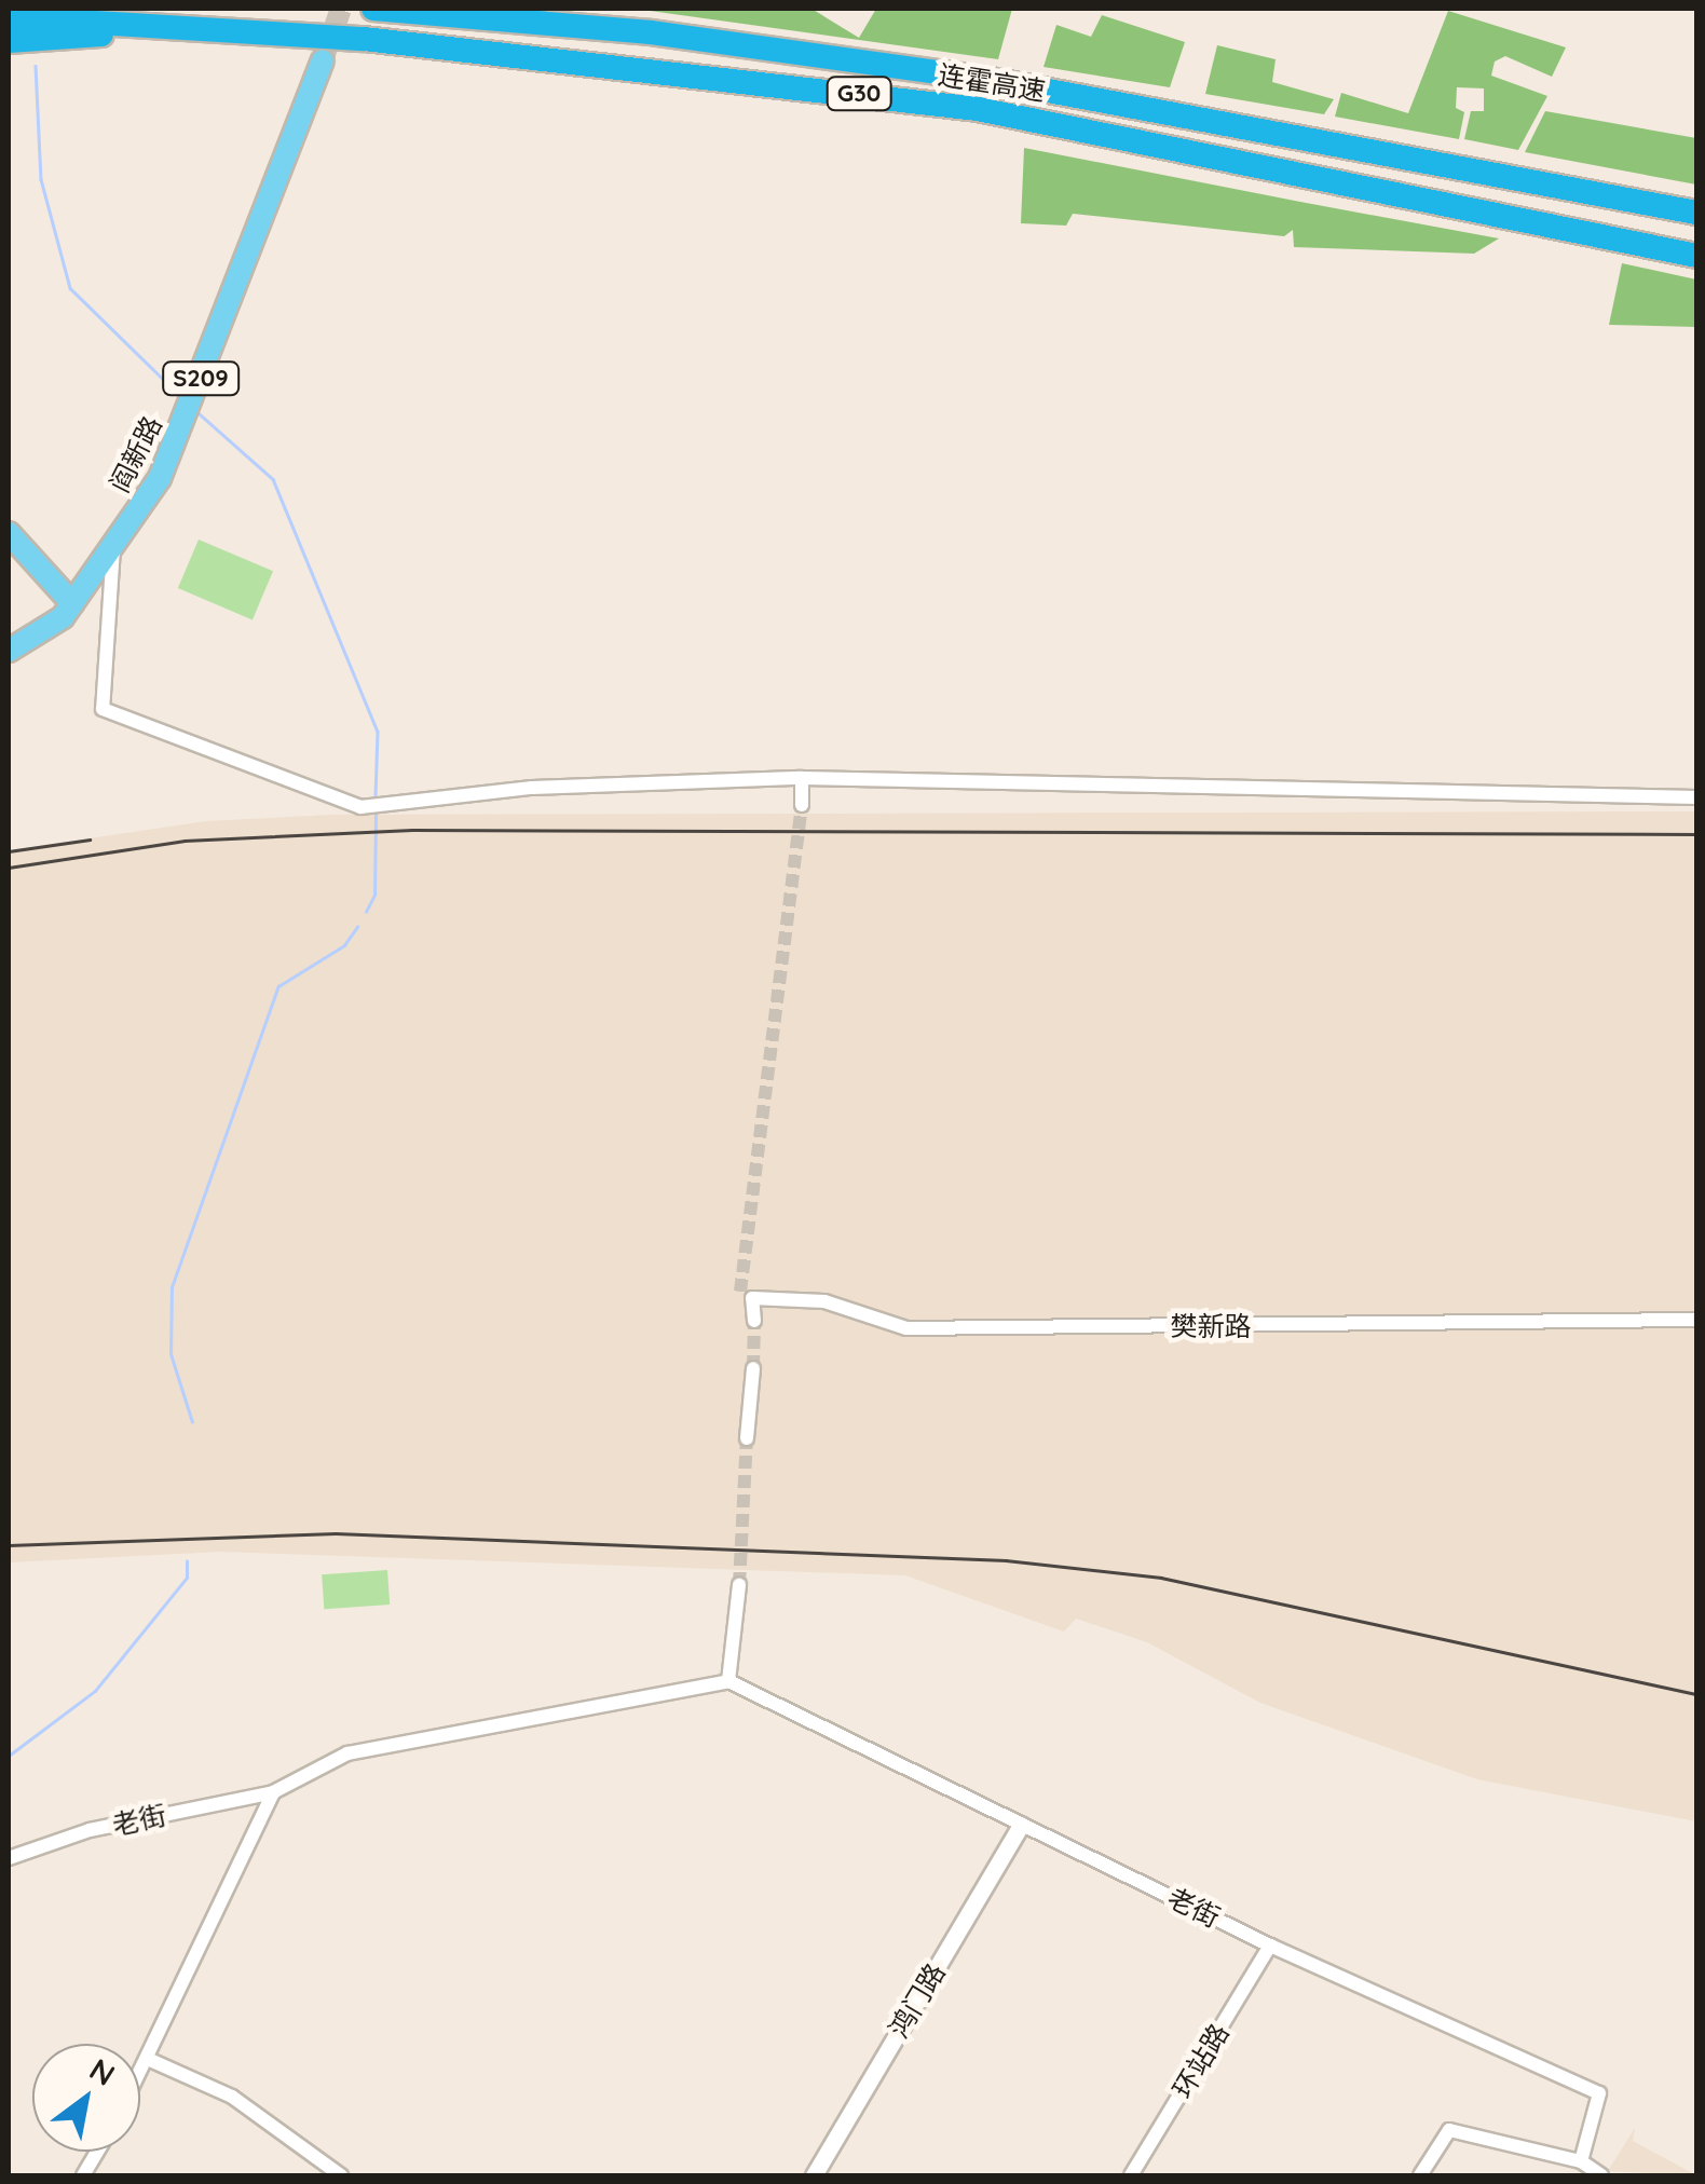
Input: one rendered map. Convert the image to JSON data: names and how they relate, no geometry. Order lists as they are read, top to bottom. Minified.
{"streets":{"highway":["连霍高速","G30"],"main road":["S209","阎新路"],"street":["樊新路","老街","鸿门路","环站路"]},"crossings":[["老街","鸿门路"],["老街","环站路"]],"north":"top right"}
